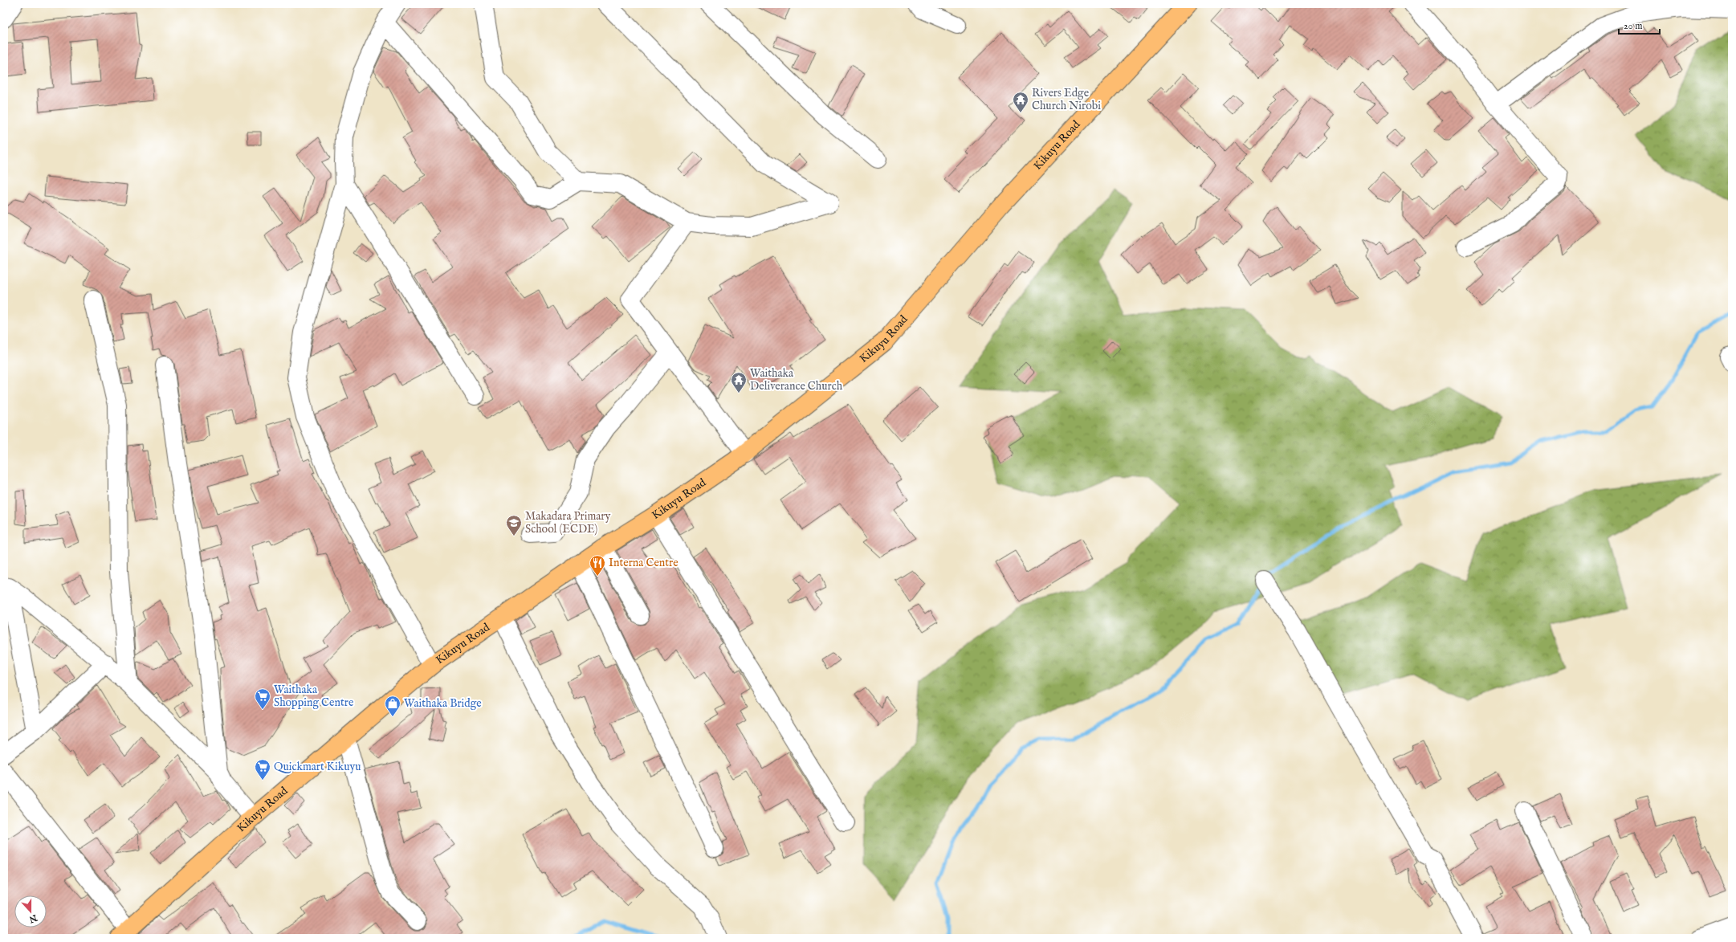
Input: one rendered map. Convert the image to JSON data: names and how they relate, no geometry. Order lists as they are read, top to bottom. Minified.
{"streets":{"main road":["Kikuyu Road"]},"places":{"temple":["Rivers Edge Church Nirobi","Waithaka Deliverance Church"],"school or university":["Makadara Primary School (ECDE)"],"restaurant":["Interna Centre"],"supermarket":["Waithaka Shopping Centre","Quickmart Kikuyu"],"shop":["Waithaka Bridge"]},"scale_bar":"20 m","north":"bottom"}
